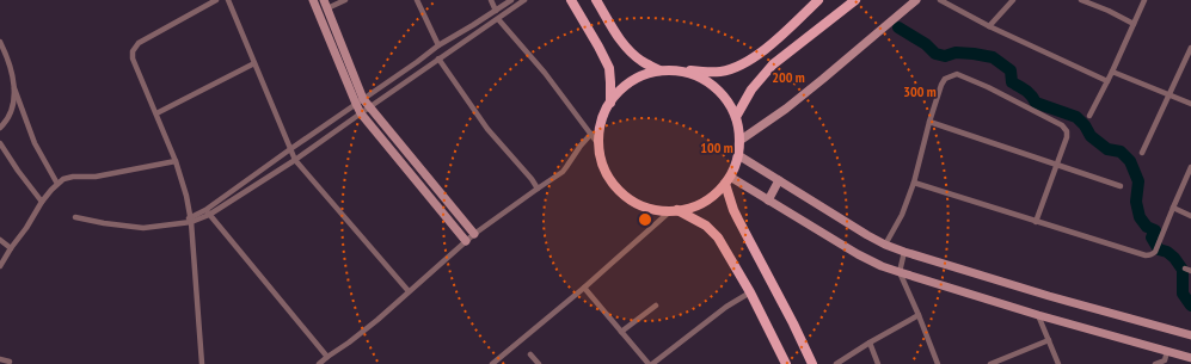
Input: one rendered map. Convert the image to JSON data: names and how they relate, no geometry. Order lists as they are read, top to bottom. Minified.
{"rings":["200 m","300 m","100 m"]}
